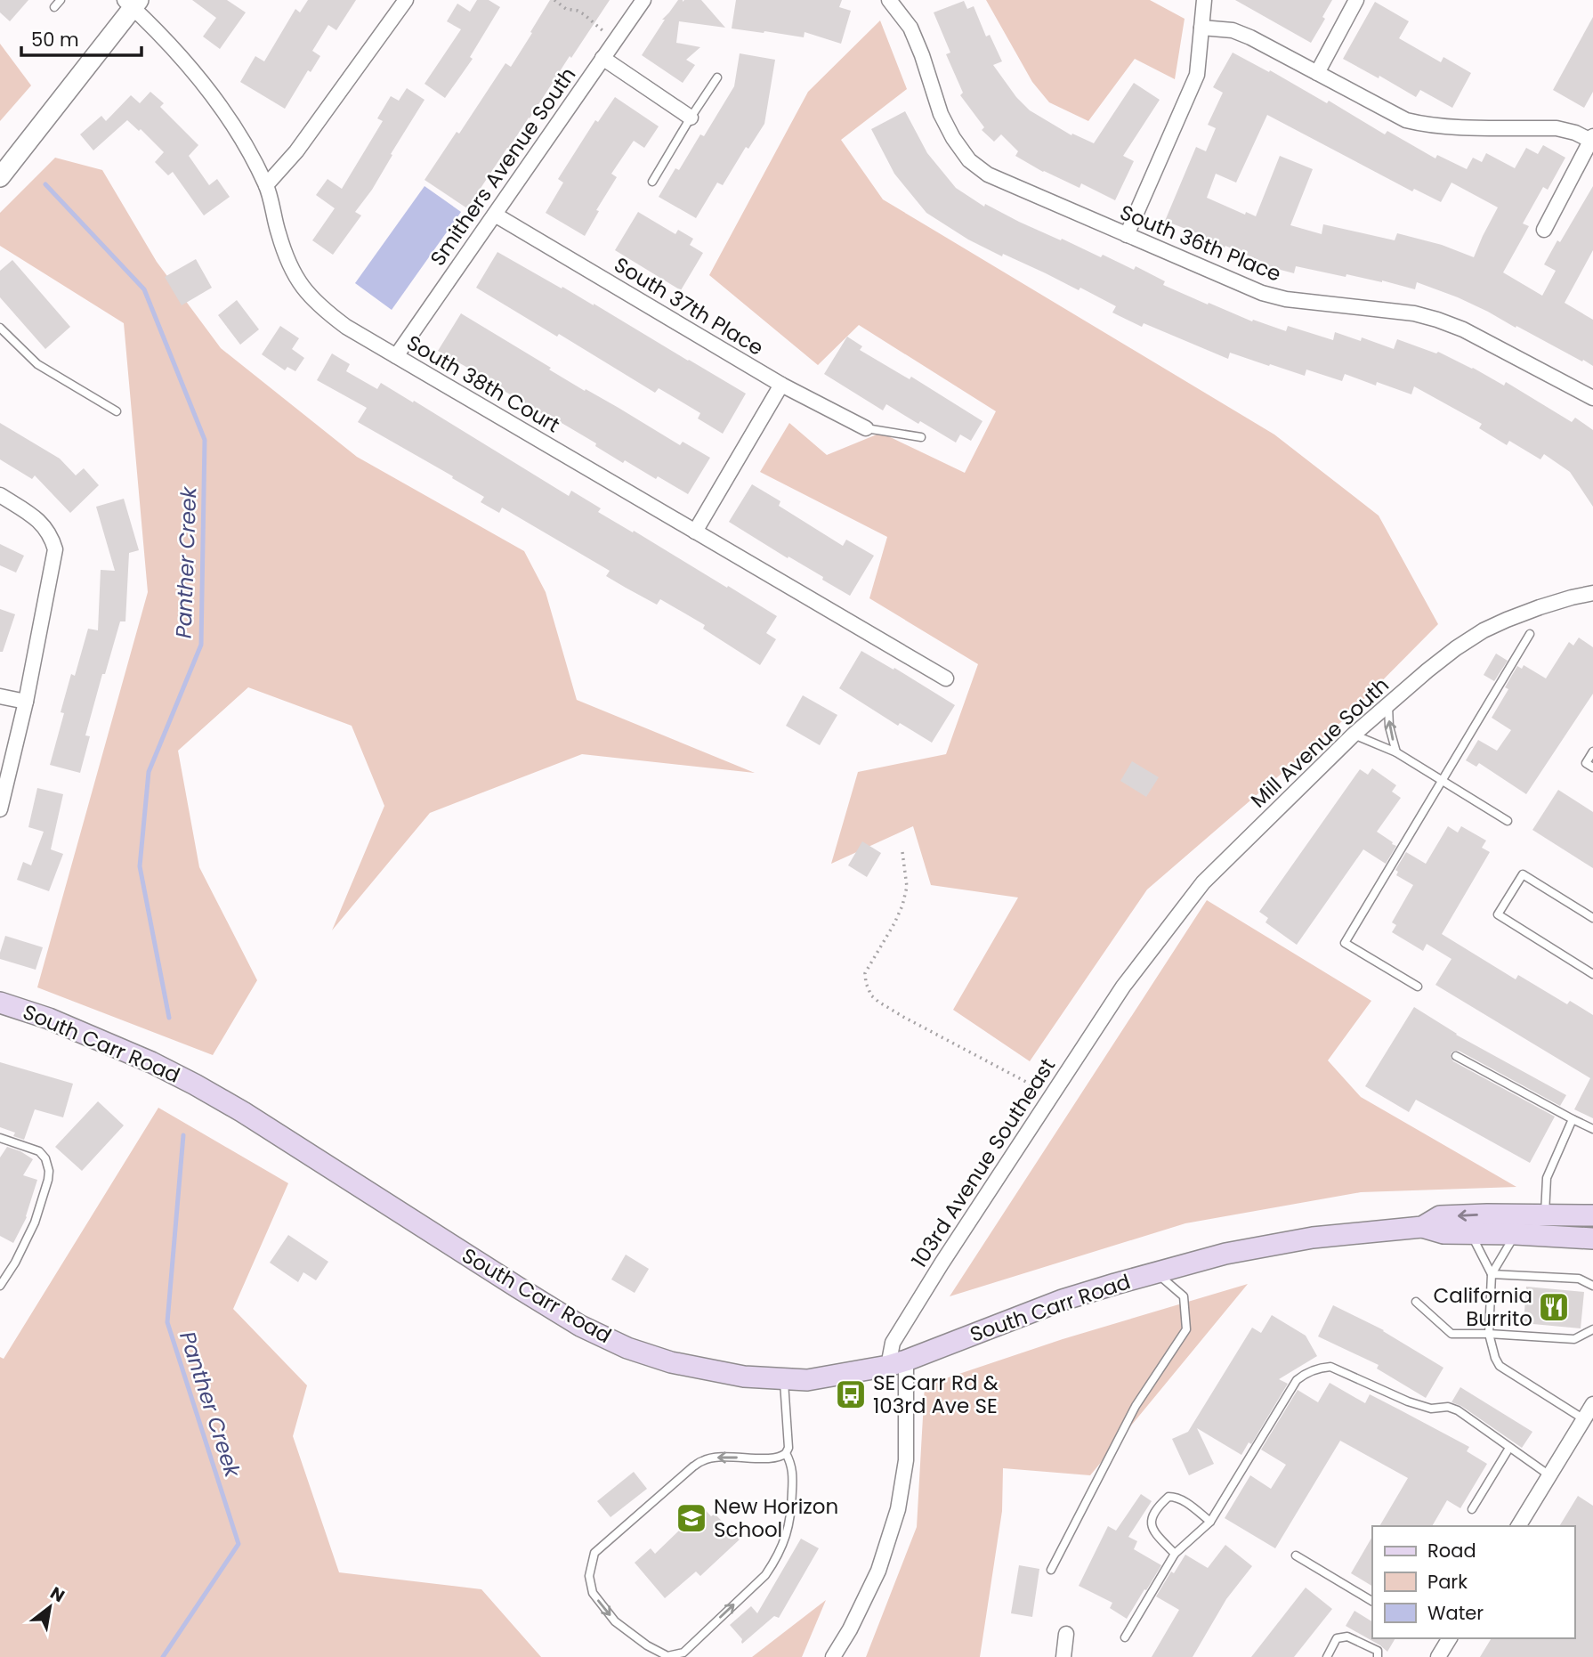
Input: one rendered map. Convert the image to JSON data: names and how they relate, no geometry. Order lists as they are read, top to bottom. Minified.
{"streets":{"main road":["South Carr Road"],"street":["Smithers Avenue South","South 36th Place","South 37th Place","South 38th Court","Mill Avenue South","103rd Avenue Southeast"]},"crossings":[["Smithers Avenue South","South 37th Place"],["Smithers Avenue South","South 38th Court"],["Mill Avenue South","103rd Avenue Southeast"],["South Carr Road","103rd Avenue Southeast"]],"water":["Panther Creek"],"places":{"restaurant":["California Burrito"],"bus stop":["SE Carr Rd & 103rd Ave SE"],"school or university":["New Horizon School"]},"legend":["Road","Park","Water"],"scale_bar":"50 m","north":"top right"}
